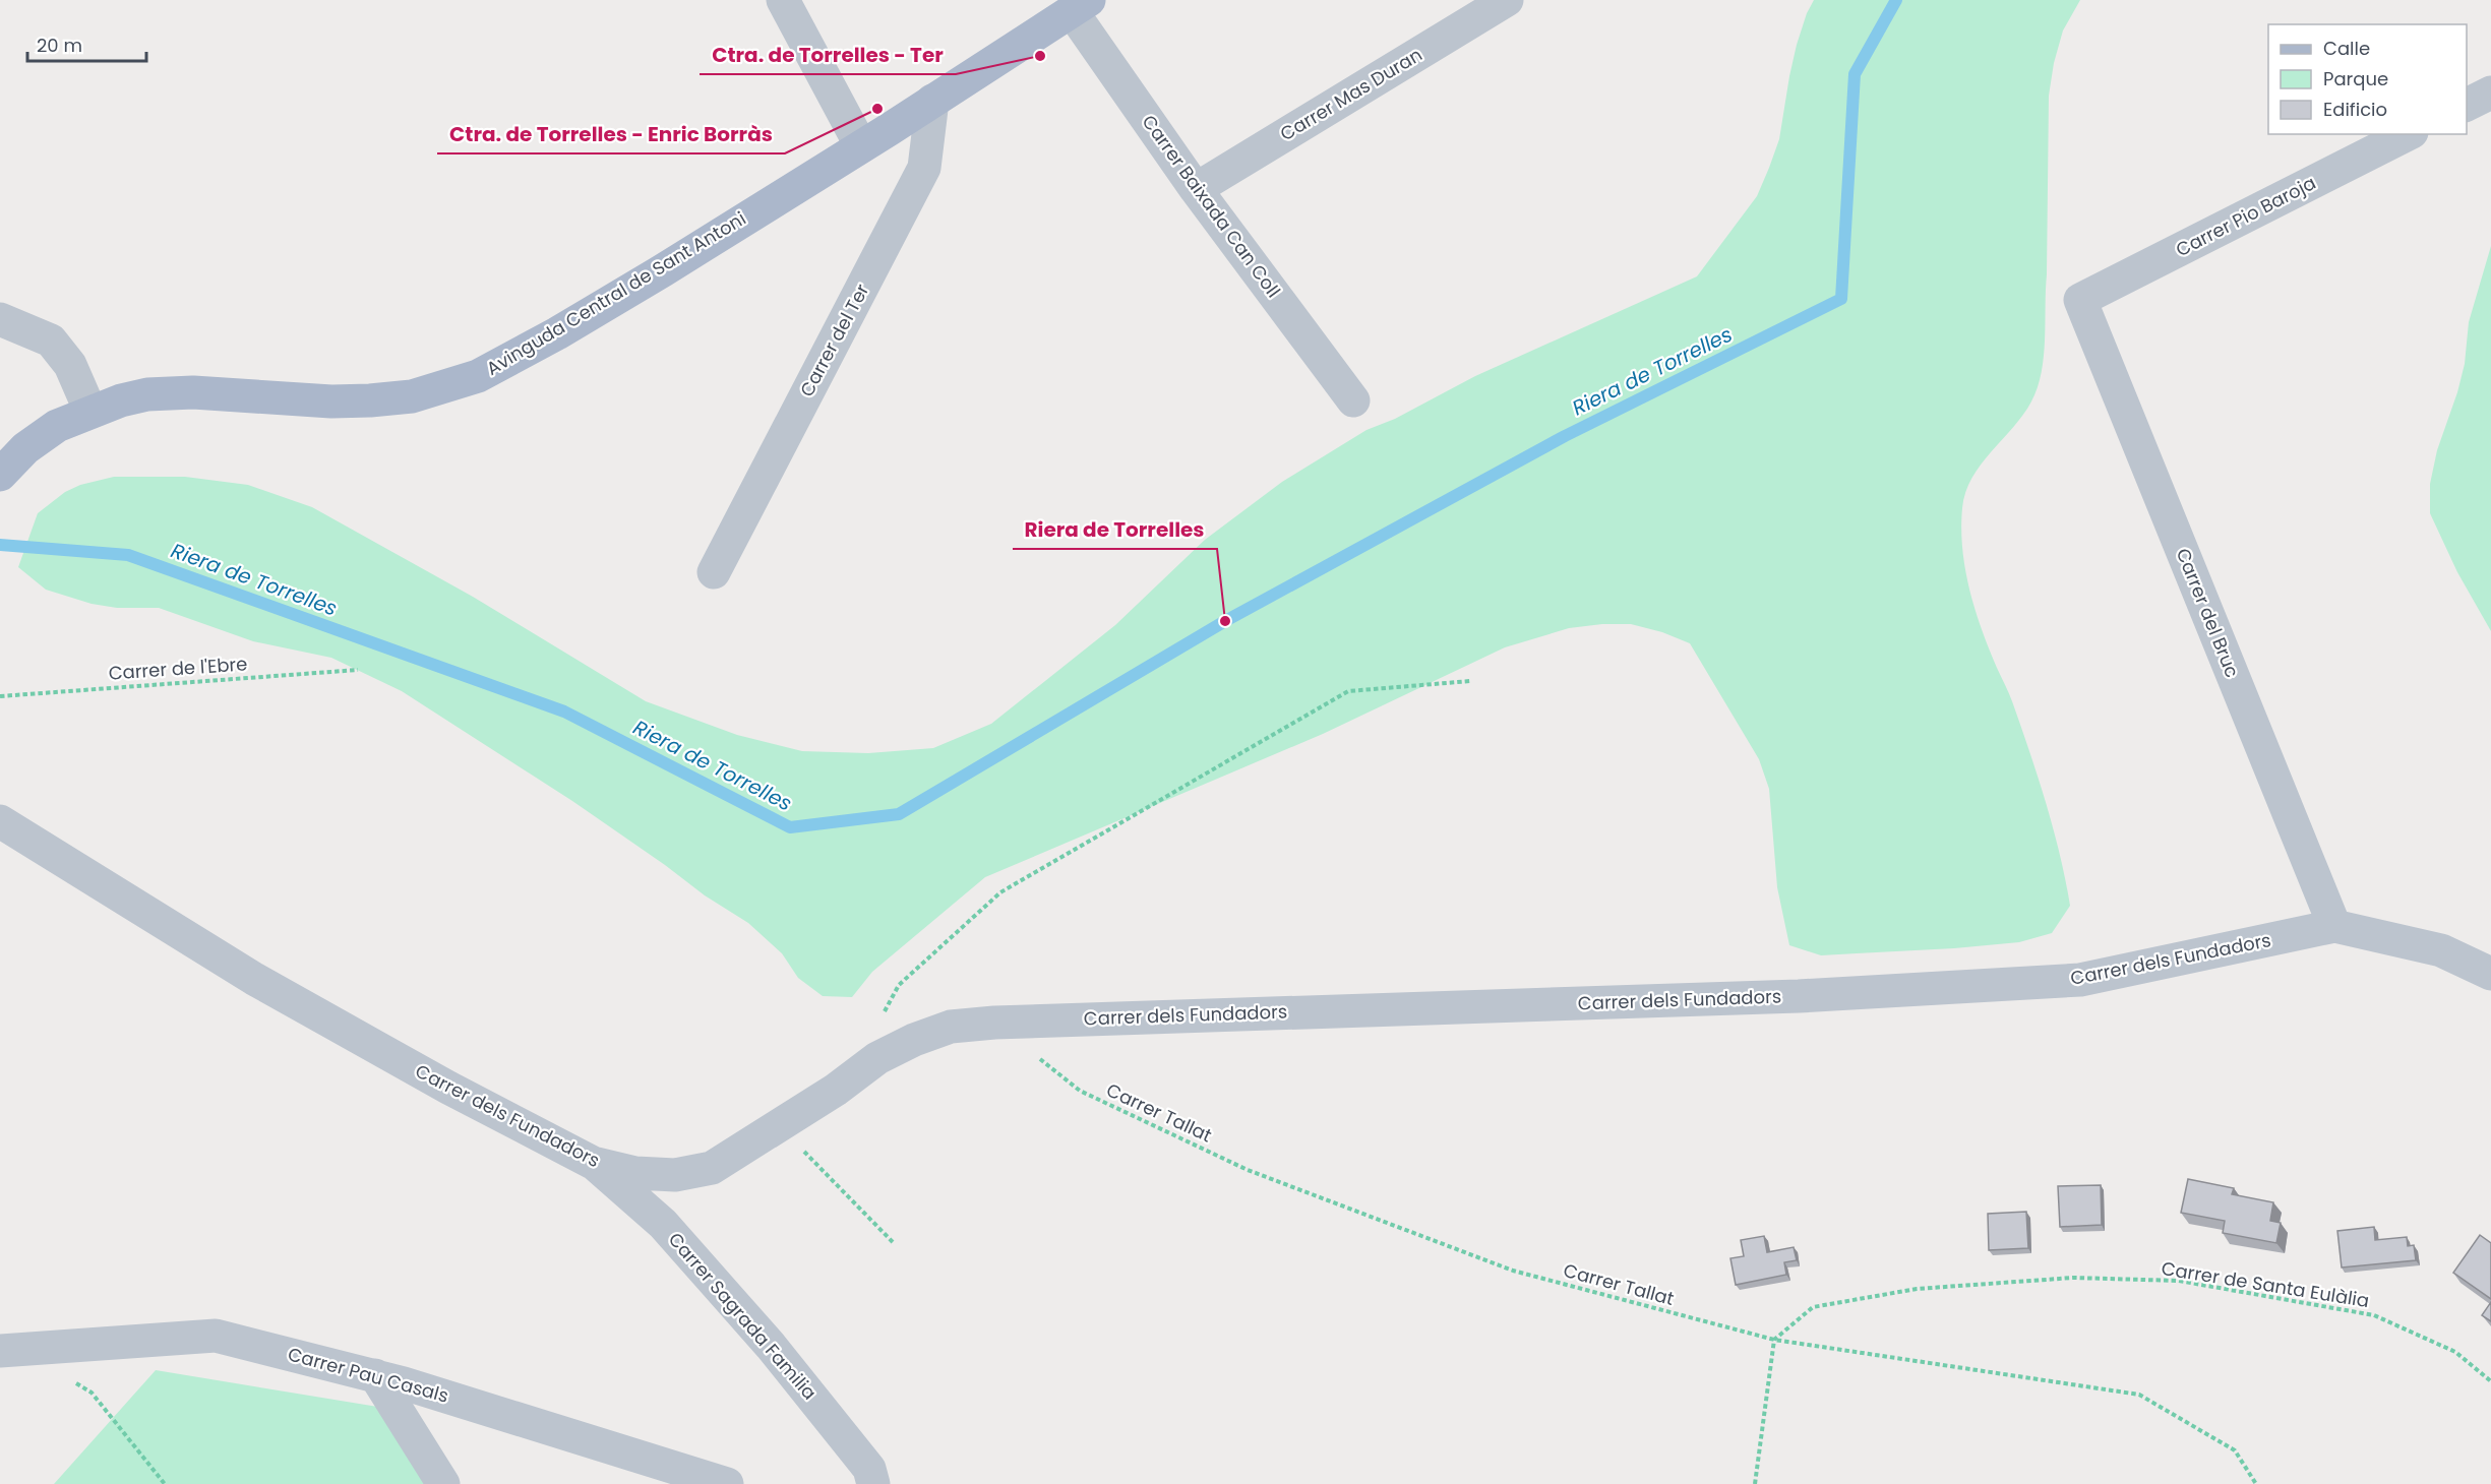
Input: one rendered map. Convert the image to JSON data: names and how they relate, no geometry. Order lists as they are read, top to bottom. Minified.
{"streets":{"main road":["Avinguda Central de Sant Antoni"],"street":["Carrer Mas Duran","Carrer Baixada Can Coll","Carrer Pio Baroja","Carrer del Ter","Carrer del Bruc","Carrer dels Fundadors","Carrer Sagrada Familia","Carrer Pau Casals"],"path":["Carrer de l'Ebre","Carrer Tallat","Carrer de Santa Eulàlia"]},"crossings":[["Carrer Mas Duran","Carrer Baixada Can Coll"],["Carrer Baixada Can Coll","Avinguda Central de Sant Antoni"],["Carrer Pio Baroja","Carrer del Bruc"],["Avinguda Central de Sant Antoni","Carrer del Ter"],["Carrer del Bruc","Carrer dels Fundadors"],["Carrer dels Fundadors","Carrer Tallat"],["Carrer dels Fundadors","Carrer Sagrada Familia"],["Carrer Tallat","Carrer de Santa Eulàlia"]],"water":["Riera de Torrelles"],"places":["Ctra. de Torrelles - Ter","Ctra. de Torrelles - Enric Borràs","Riera de Torrelles"],"legend":["Calle","Parque","Edificio"],"scale_bar":"20 m"}
